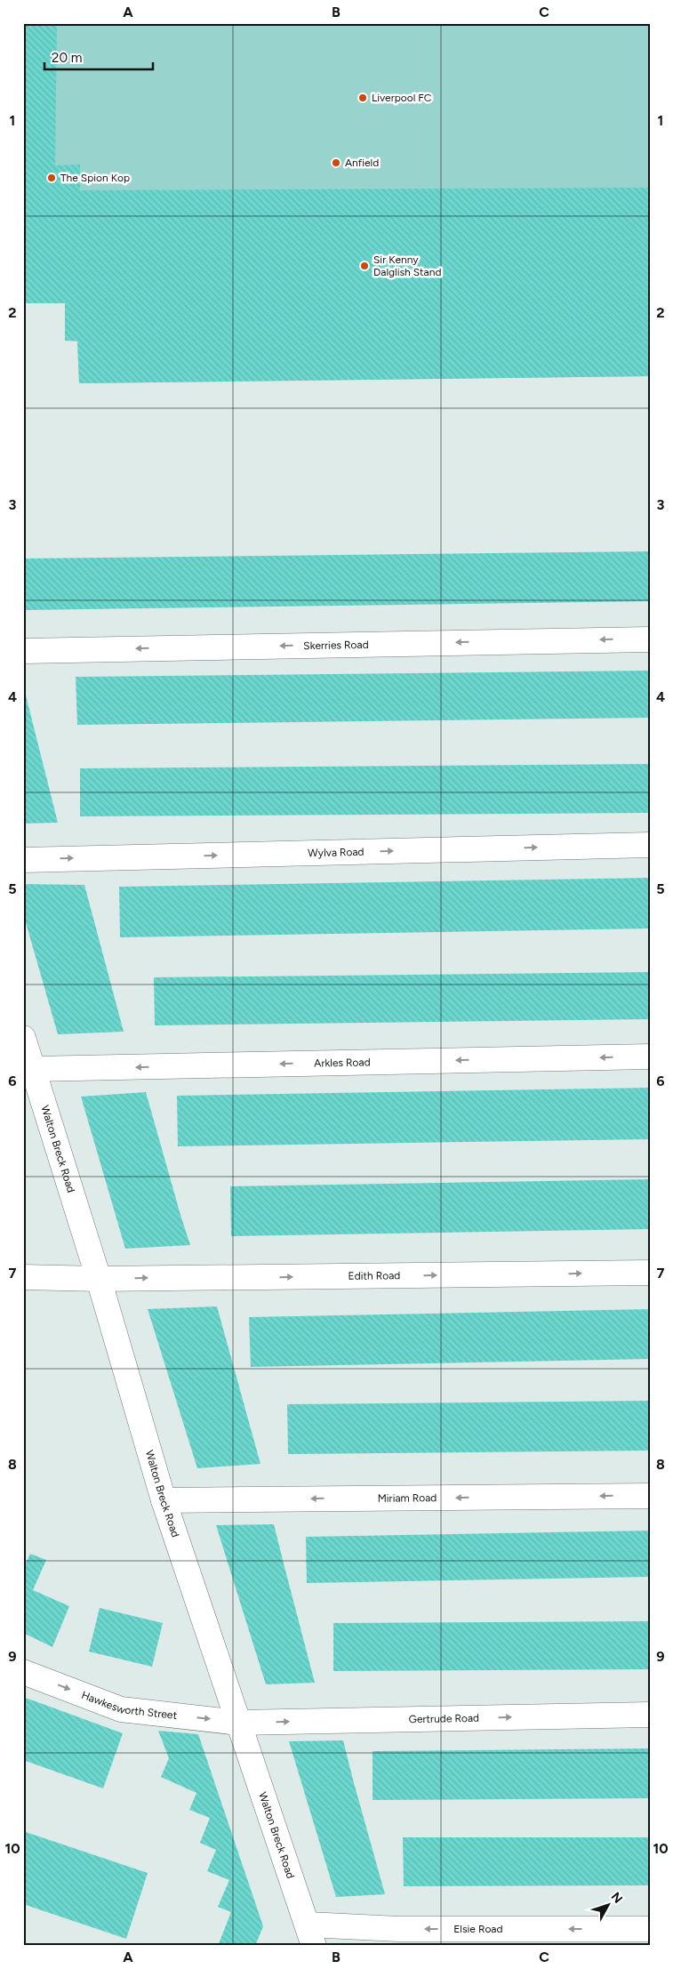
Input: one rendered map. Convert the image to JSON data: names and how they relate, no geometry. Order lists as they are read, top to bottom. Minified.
{"streets":{"street":["Skerries Road","Wylva Road","Arkles Road","Walton Breck Road","Edith Road","Miriam Road","Hawkesworth Street","Gertrude Road","Elsie Road"]},"crossings":[["Arkles Road","Walton Breck Road"],["Walton Breck Road","Edith Road"],["Walton Breck Road","Miriam Road"],["Walton Breck Road","Hawkesworth Street"],["Walton Breck Road","Gertrude Road"],["Walton Breck Road","Elsie Road"],["Hawkesworth Street","Gertrude Road"]],"one_way":["Skerries Road","Wylva Road","Arkles Road","Edith Road","Miriam Road","Hawkesworth Street","Gertrude Road","Elsie Road"],"places":["Liverpool FC","Anfield","The Spion Kop","Sir Kenny Dalglish Stand"],"scale_bar":"20 m","north":"top right","grid":{"columns":["A","B","C"],"rows":["1","2","3","4","5","6","7","8","9","10"]}}
